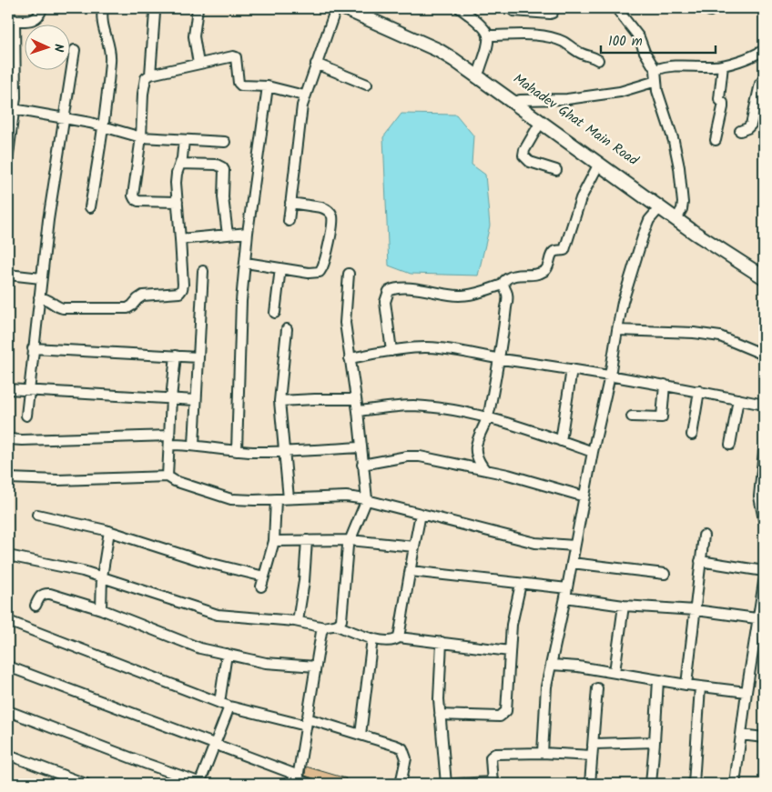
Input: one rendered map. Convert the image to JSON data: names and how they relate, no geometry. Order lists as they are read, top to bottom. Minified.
{"streets":{"street":["Mahadev Ghat Main Road"]},"scale_bar":"100 m","north":"right"}
